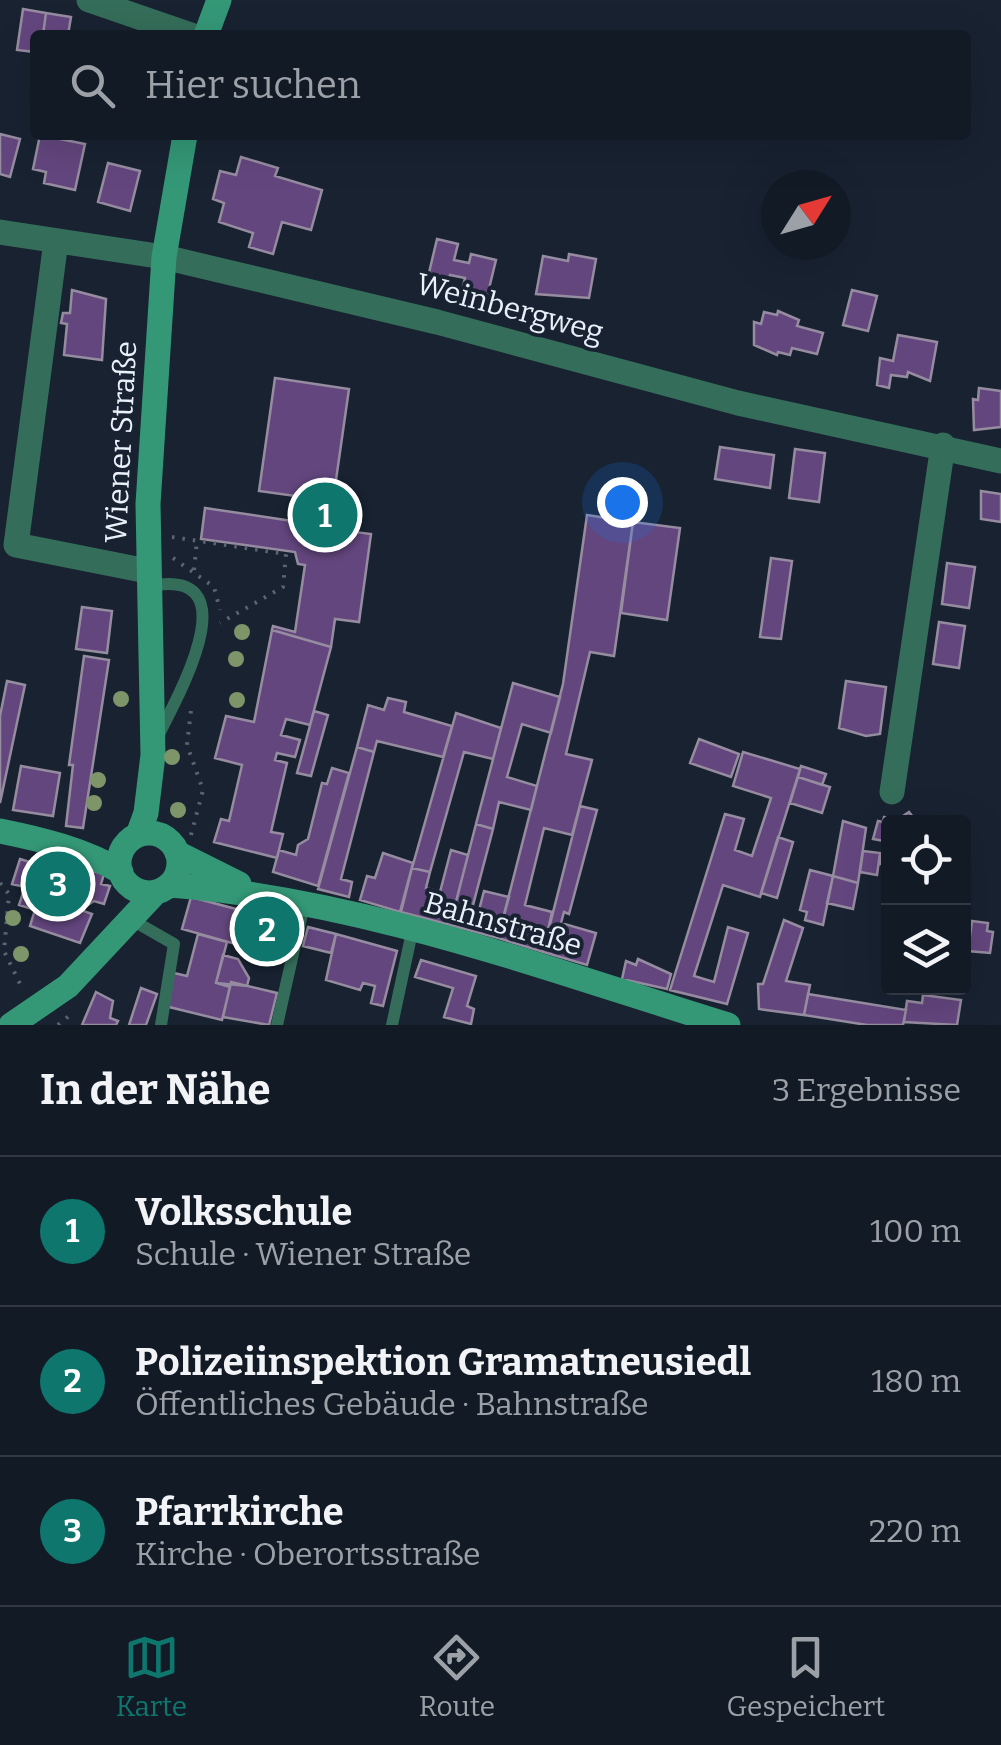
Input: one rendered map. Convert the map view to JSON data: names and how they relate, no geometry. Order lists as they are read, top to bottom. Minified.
{"streets":{"main road":["Wiener Straße","Bahnstraße"],"street":["Weinbergweg"]},"crossings":[["Weinbergweg","Wiener Straße"],["Wiener Straße","Bahnstraße"]],"north":"top right","page":{"search":"Hier suchen","pins":["1","3","2"],"heading":["In der Nähe","3 Ergebnisse"],"list":[{"mark":"1","name":"Volksschule","note":"Schule · Wiener Straße","value":"100 m"},{"mark":"2","name":"Polizeiinspektion Gramatneusiedl","note":"Öffentliches Gebäude · Bahnstraße","value":"180 m"},{"mark":"3","name":"Pfarrkirche","note":"Kirche · Oberortsstraße","value":"220 m"}],"nav":["Karte","Route","Gespeichert"]}}
